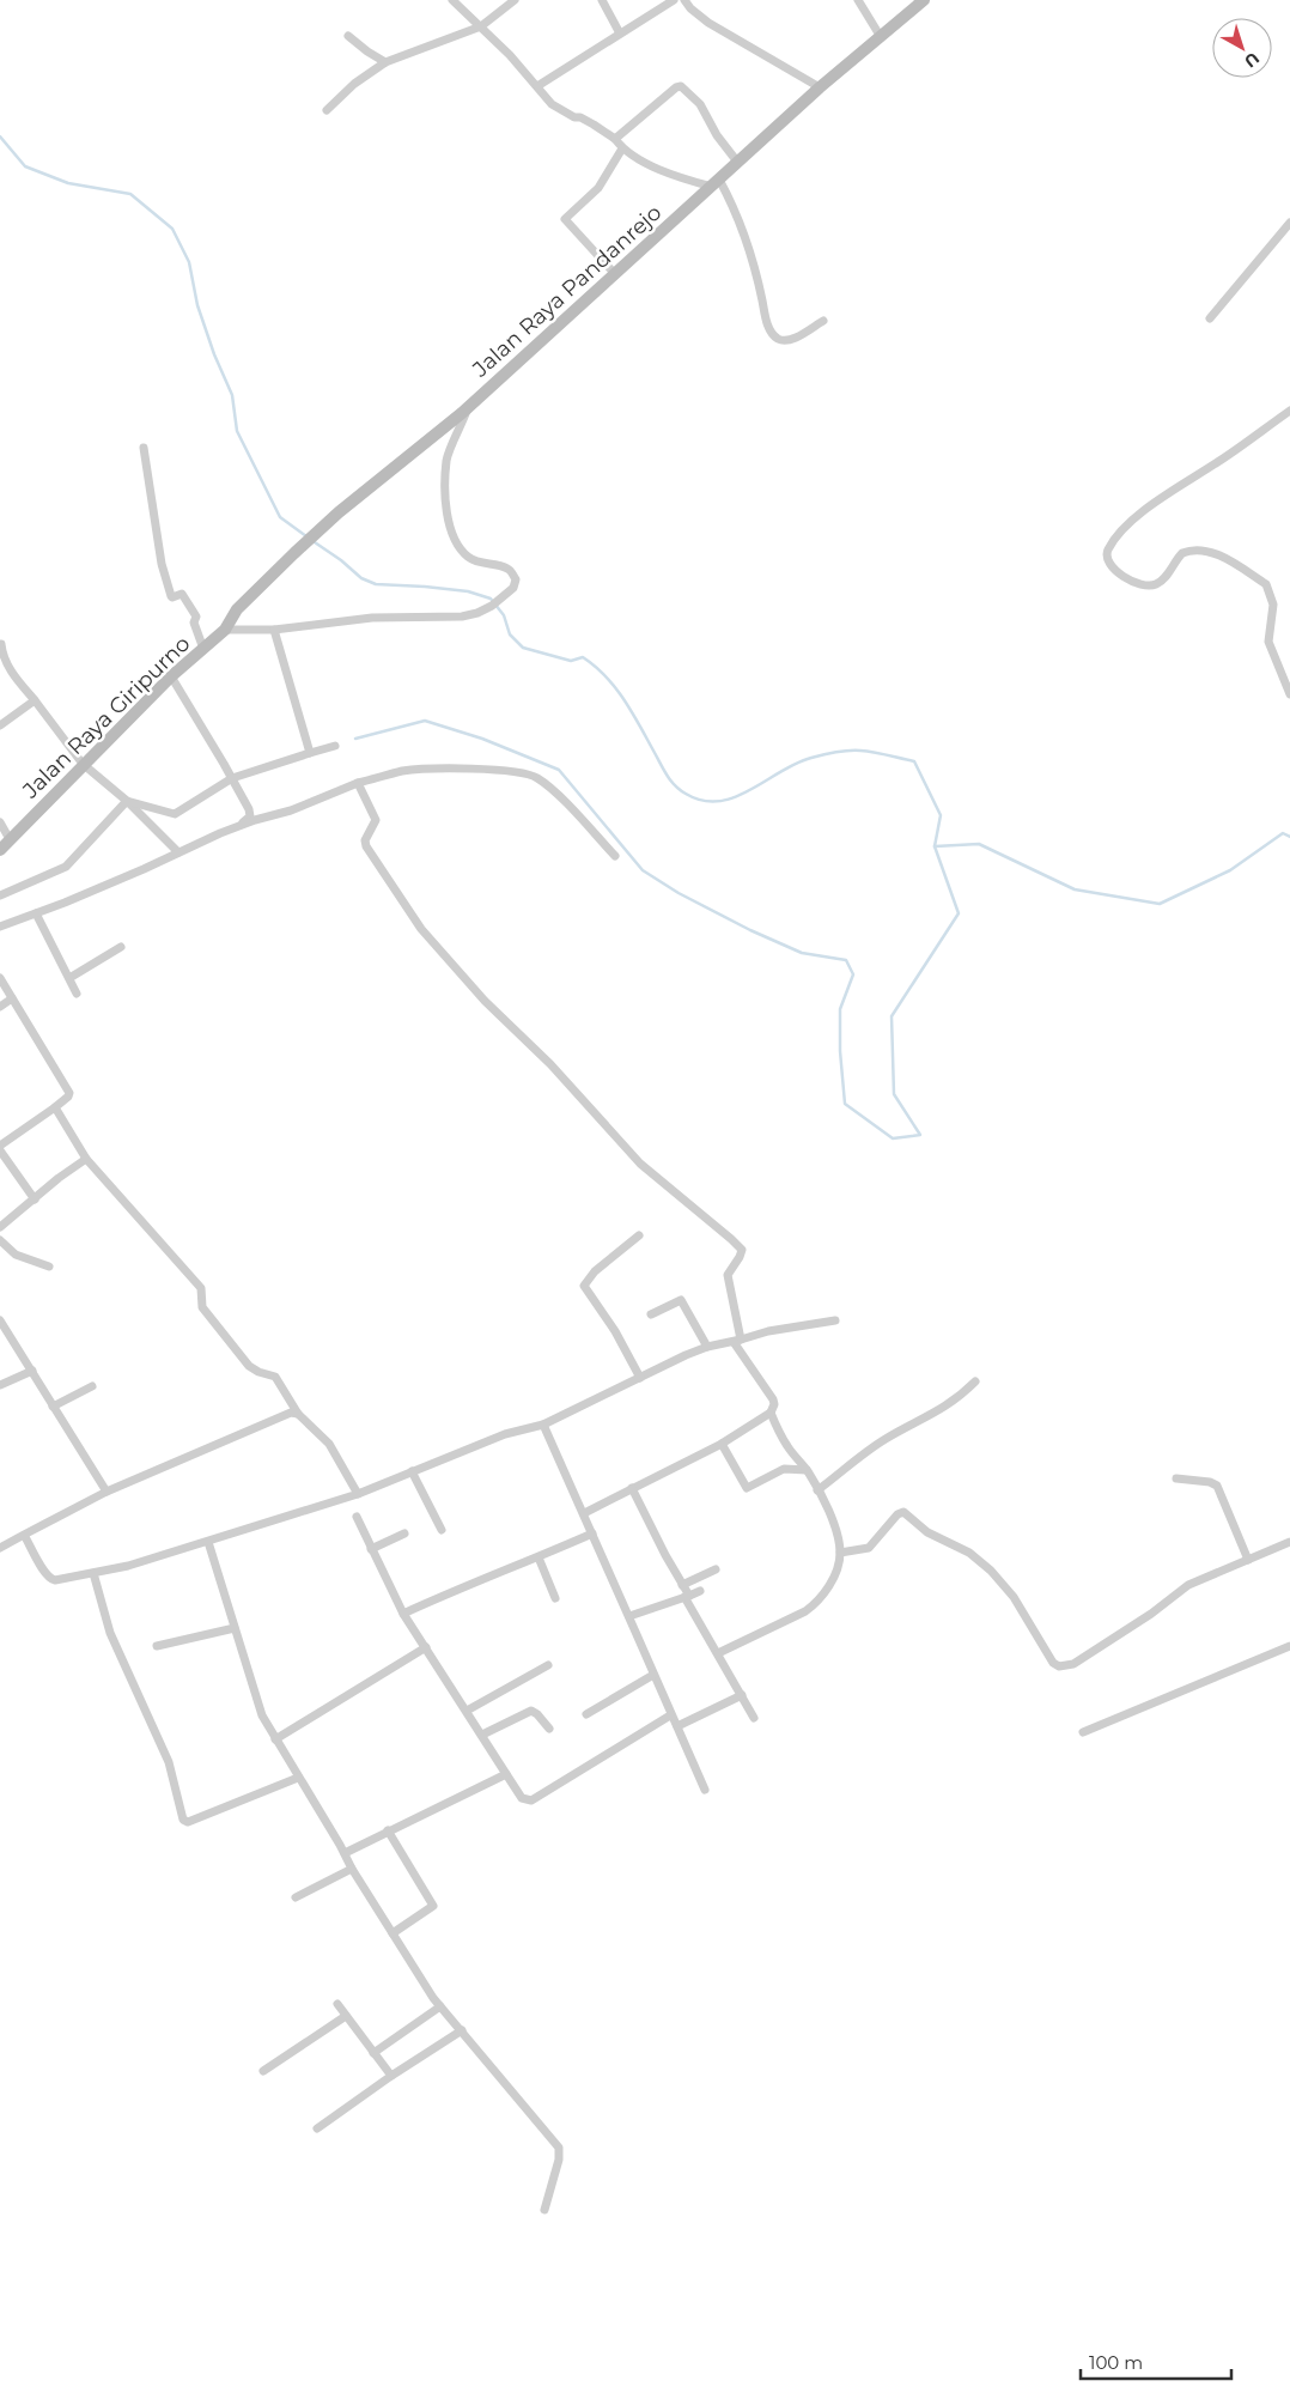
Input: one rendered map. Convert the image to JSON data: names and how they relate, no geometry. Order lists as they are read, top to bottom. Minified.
{"streets":{"main road":["Jalan Raya Pandanrejo","Jalan Raya Giripurno"]},"crossings":[["Jalan Raya Pandanrejo","Jalan Raya Giripurno"]],"scale_bar":"100 m","north":"bottom right"}
